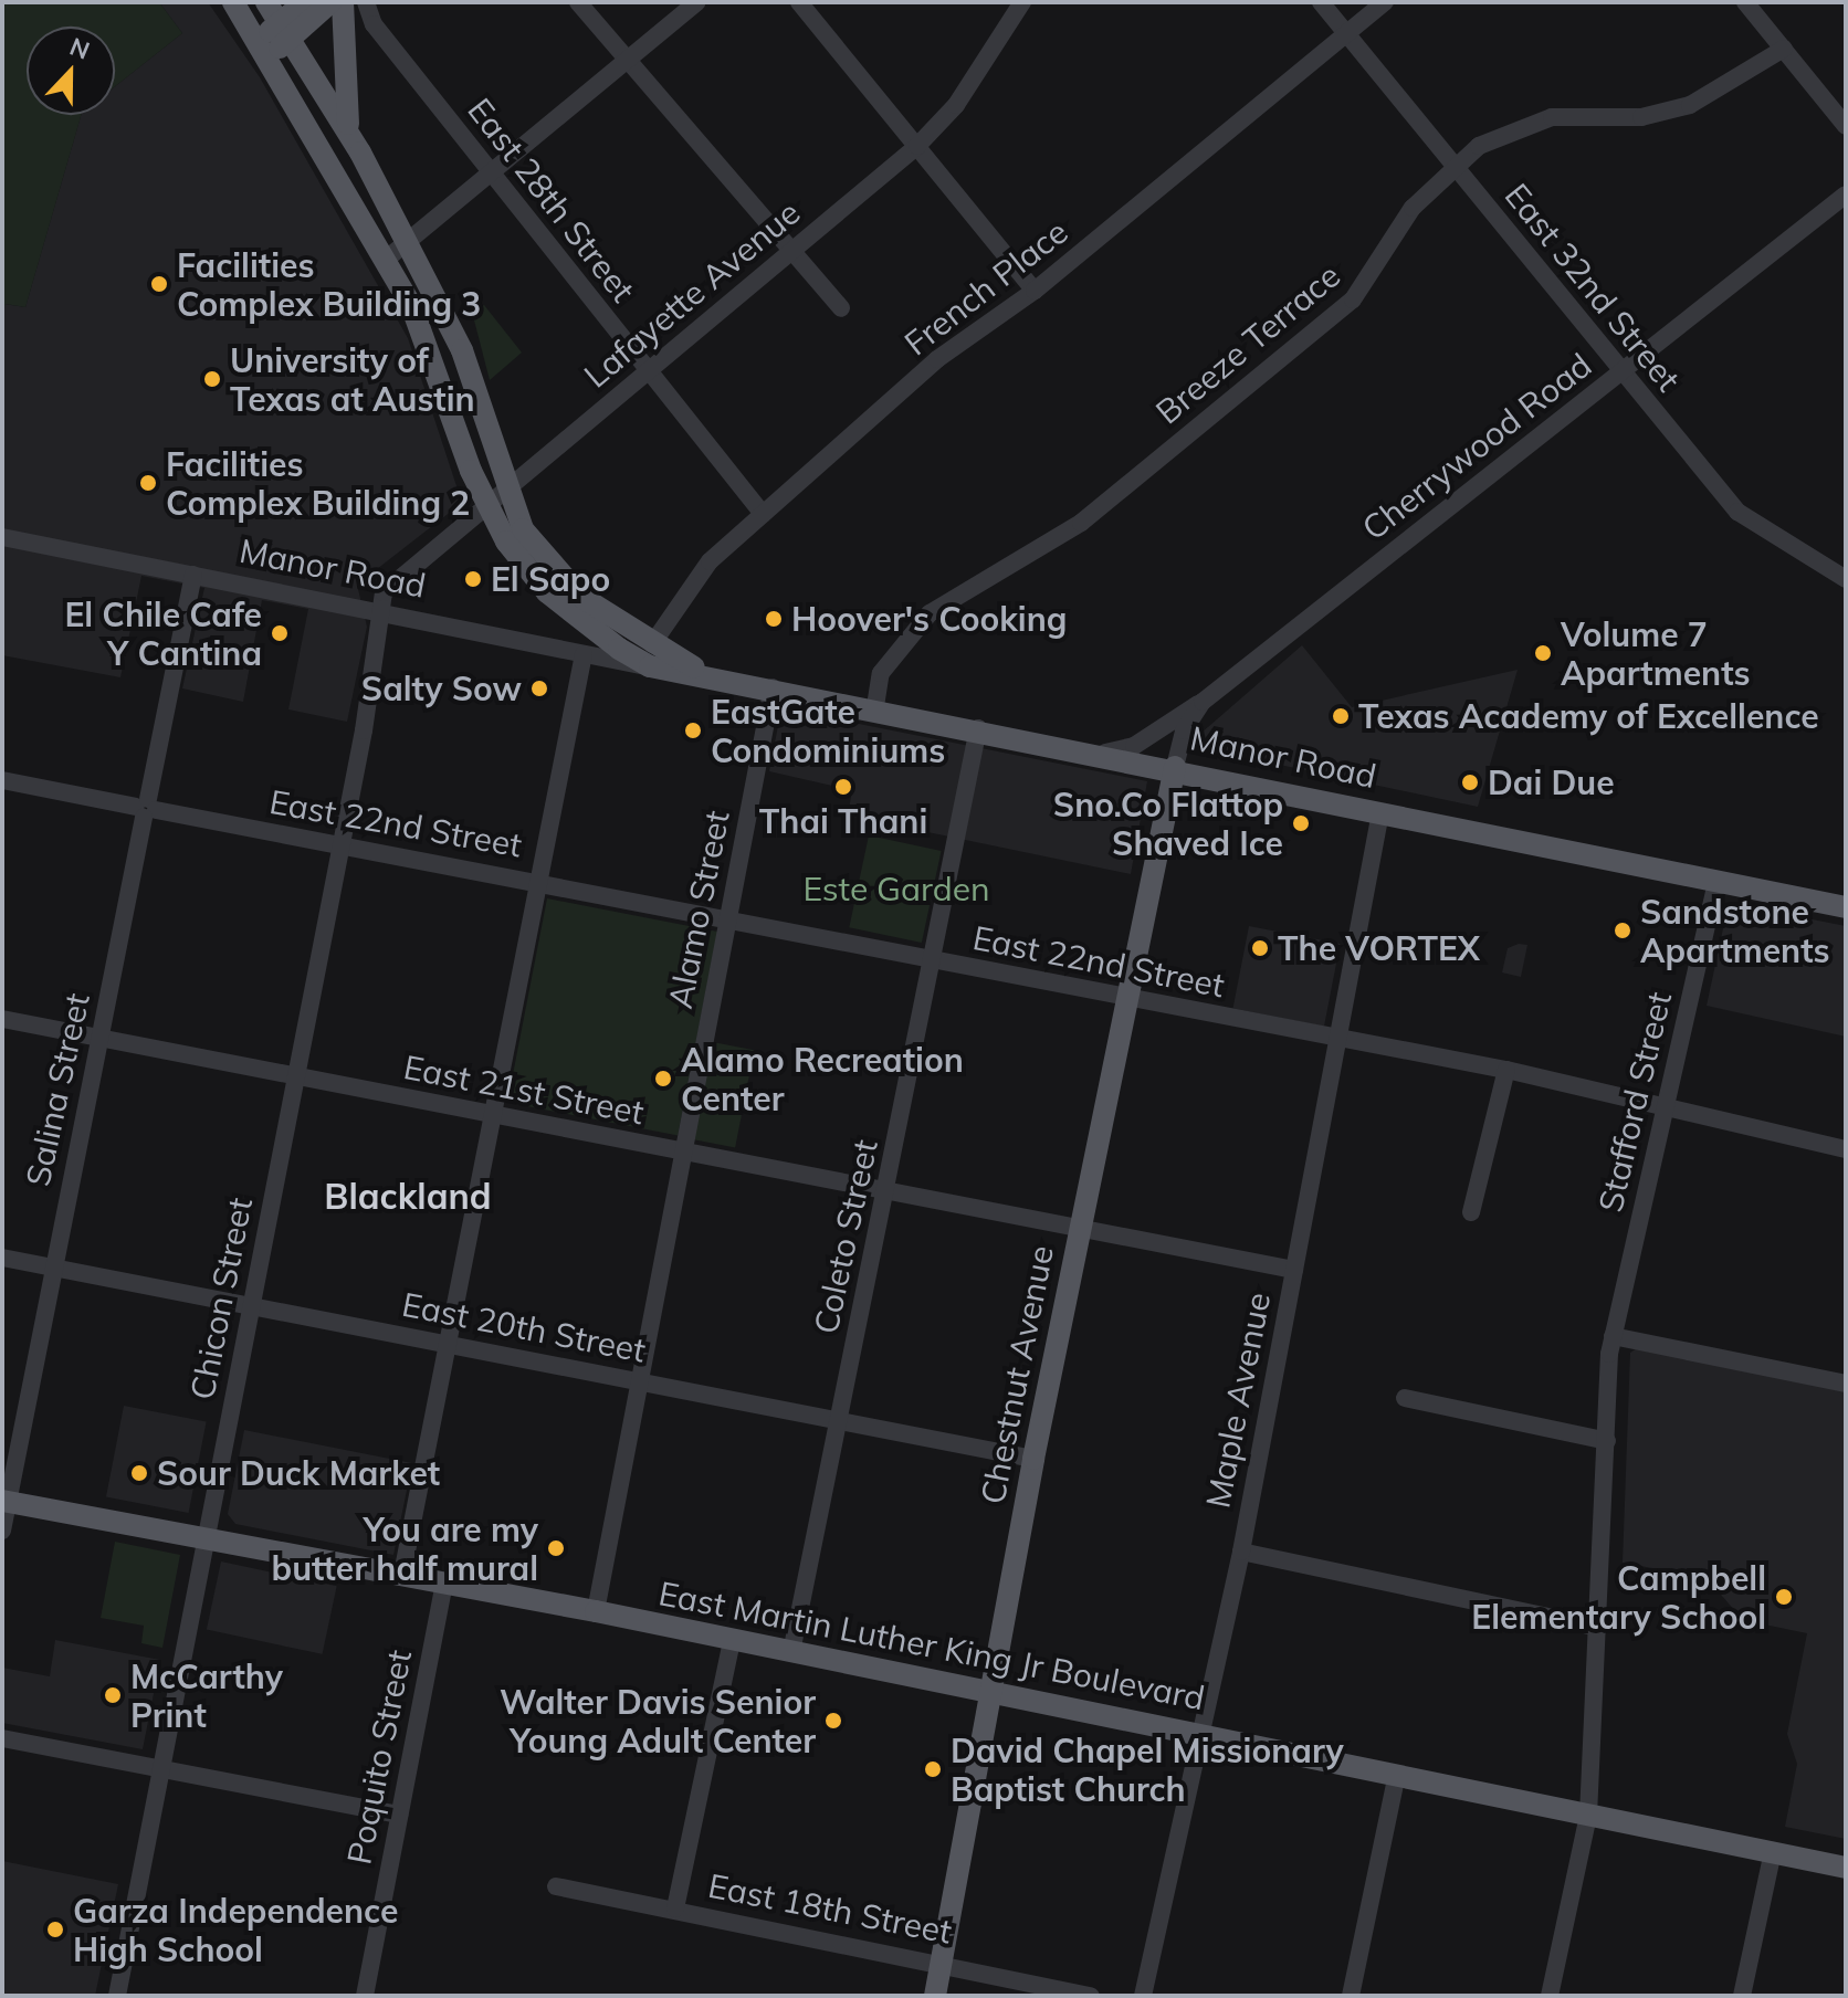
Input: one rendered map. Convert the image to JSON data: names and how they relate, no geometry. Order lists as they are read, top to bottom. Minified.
{"streets":{"main road":["Manor Road","Chestnut Avenue","East Martin Luther King Jr Boulevard"],"street":["East 28th Street","French Place","East 32nd Street","Lafayette Avenue","Breeze Terrace","Cherrywood Road","East 22nd Street","Alamo Street","Salina Street","East 21st Street","Stafford Street","Coleto Street","Chicon Street","East 20th Street","Maple Avenue","Poquito Street","East 18th Street"]},"crossings":[["East 28th Street","French Place"],["East 28th Street","Lafayette Avenue"],["French Place","East 32nd Street"],["French Place","Manor Road"],["East 32nd Street","Breeze Terrace"],["East 32nd Street","Cherrywood Road"],["Lafayette Avenue","Manor Road"],["Lafayette Avenue","Chicon Street"],["Breeze Terrace","Manor Road"],["Cherrywood Road","Manor Road"],["Cherrywood Road","Chestnut Avenue"],["Manor Road","Alamo Street"],["Manor Road","Salina Street"],["Manor Road","Stafford Street"],["Manor Road","Coleto Street"],["Manor Road","Chicon Street"],["Manor Road","Chestnut Avenue"],["Manor Road","Maple Avenue"],["East 22nd Street","Alamo Street"],["East 22nd Street","Salina Street"],["East 22nd Street","Stafford Street"],["East 22nd Street","Coleto Street"],["East 22nd Street","Chicon Street"],["East 22nd Street","Chestnut Avenue"],["East 22nd Street","Maple Avenue"],["Alamo Street","East 21st Street"],["Alamo Street","East 20th Street"],["Alamo Street","East Martin Luther King Jr Boulevard"],["Salina Street","East 21st Street"],["Salina Street","East 20th Street"],["Salina Street","East Martin Luther King Jr Boulevard"],["East 21st Street","Coleto Street"],["East 21st Street","Chicon Street"],["East 21st Street","Chestnut Avenue"],["East 21st Street","Maple Avenue"],["Stafford Street","East Martin Luther King Jr Boulevard"],["Coleto Street","East 20th Street"],["Coleto Street","East Martin Luther King Jr Boulevard"],["Chicon Street","East 20th Street"],["Chicon Street","East Martin Luther King Jr Boulevard"],["East 20th Street","Chestnut Avenue"],["Chestnut Avenue","East Martin Luther King Jr Boulevard"],["Chestnut Avenue","East 18th Street"],["Maple Avenue","East Martin Luther King Jr Boulevard"],["East Martin Luther King Jr Boulevard","Poquito Street"]],"districts":["Blackland"],"parks":["Este Garden"],"places":["Facilities Complex Building 3","University of Texas at Austin","Facilities Complex Building 2","El Sapo","Hoover's Cooking","El Chile Cafe Y Cantina","Volume 7 Apartments","Salty Sow","Texas Academy of Excellence","EastGate Condominiums","Dai Due","Thai Thani","Sno.Co Flattop Shaved Ice","Sandstone Apartments","The VORTEX","Alamo Recreation Center","Sour Duck Market","You are my butter half mural","Campbell Elementary School","McCarthy Print","Walter Davis Senior Young Adult Center","David Chapel Missionary Baptist Church","Garza Independence High School"],"north":"top"}
